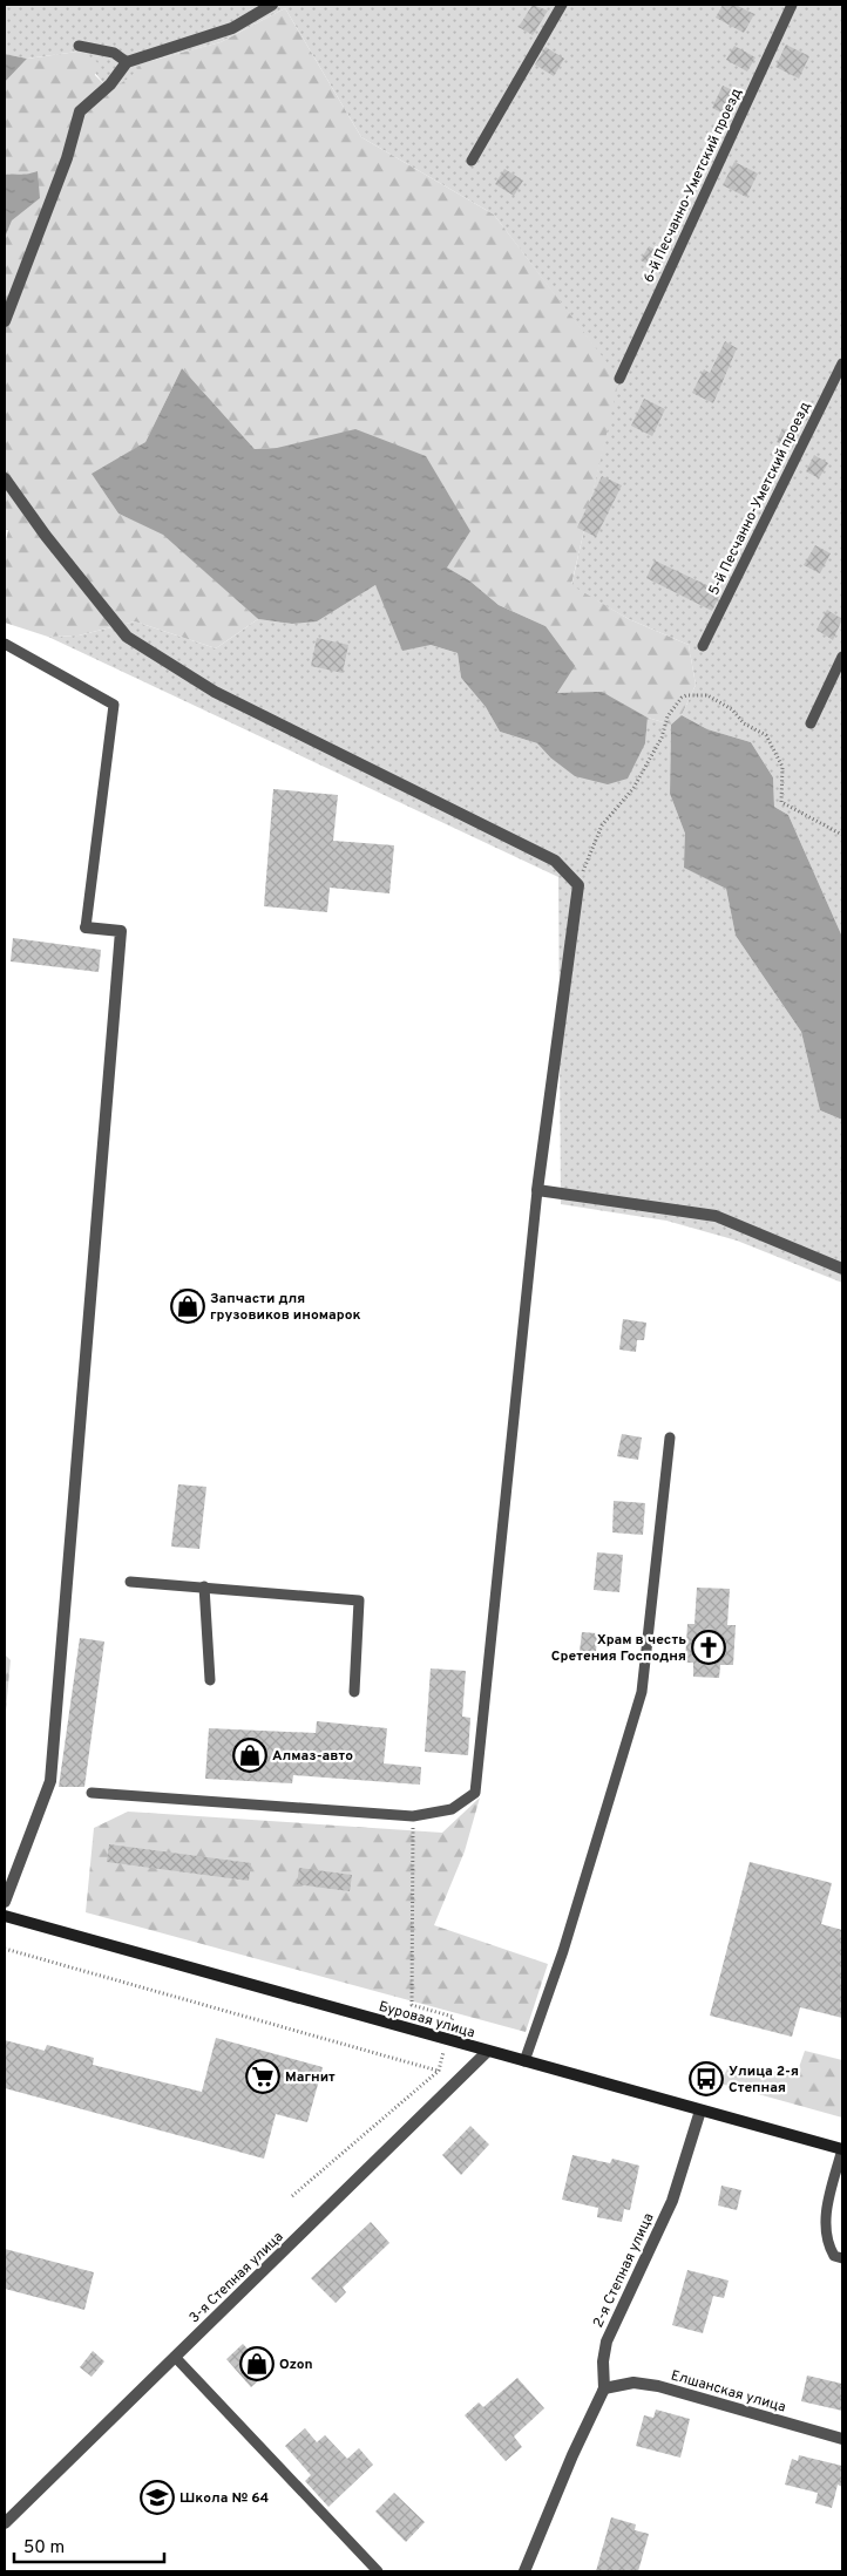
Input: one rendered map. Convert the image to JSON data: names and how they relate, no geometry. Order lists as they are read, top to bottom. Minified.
{"streets":{"main road":["Буровая улица"],"street":["2-я Степная улица","3-я Степная улица","Елшанская улица"],"lane":["6-й Песчанно-Уметский проезд","5-й Песчанно-Уметский проезд"]},"crossings":[["Буровая улица","2-я Степная улица"],["Буровая улица","3-я Степная улица"],["2-я Степная улица","Елшанская улица"]],"places":{"shop":["Запчасти для грузовиков иномарок","Алмаз-авто","Ozon"],"church":["Храм в честь Сретения Господня"],"supermarket":["Магнит"],"bus stop":["Улица 2-я Степная"],"school or university":["Школа № 64"]},"scale_bar":"50 m"}
